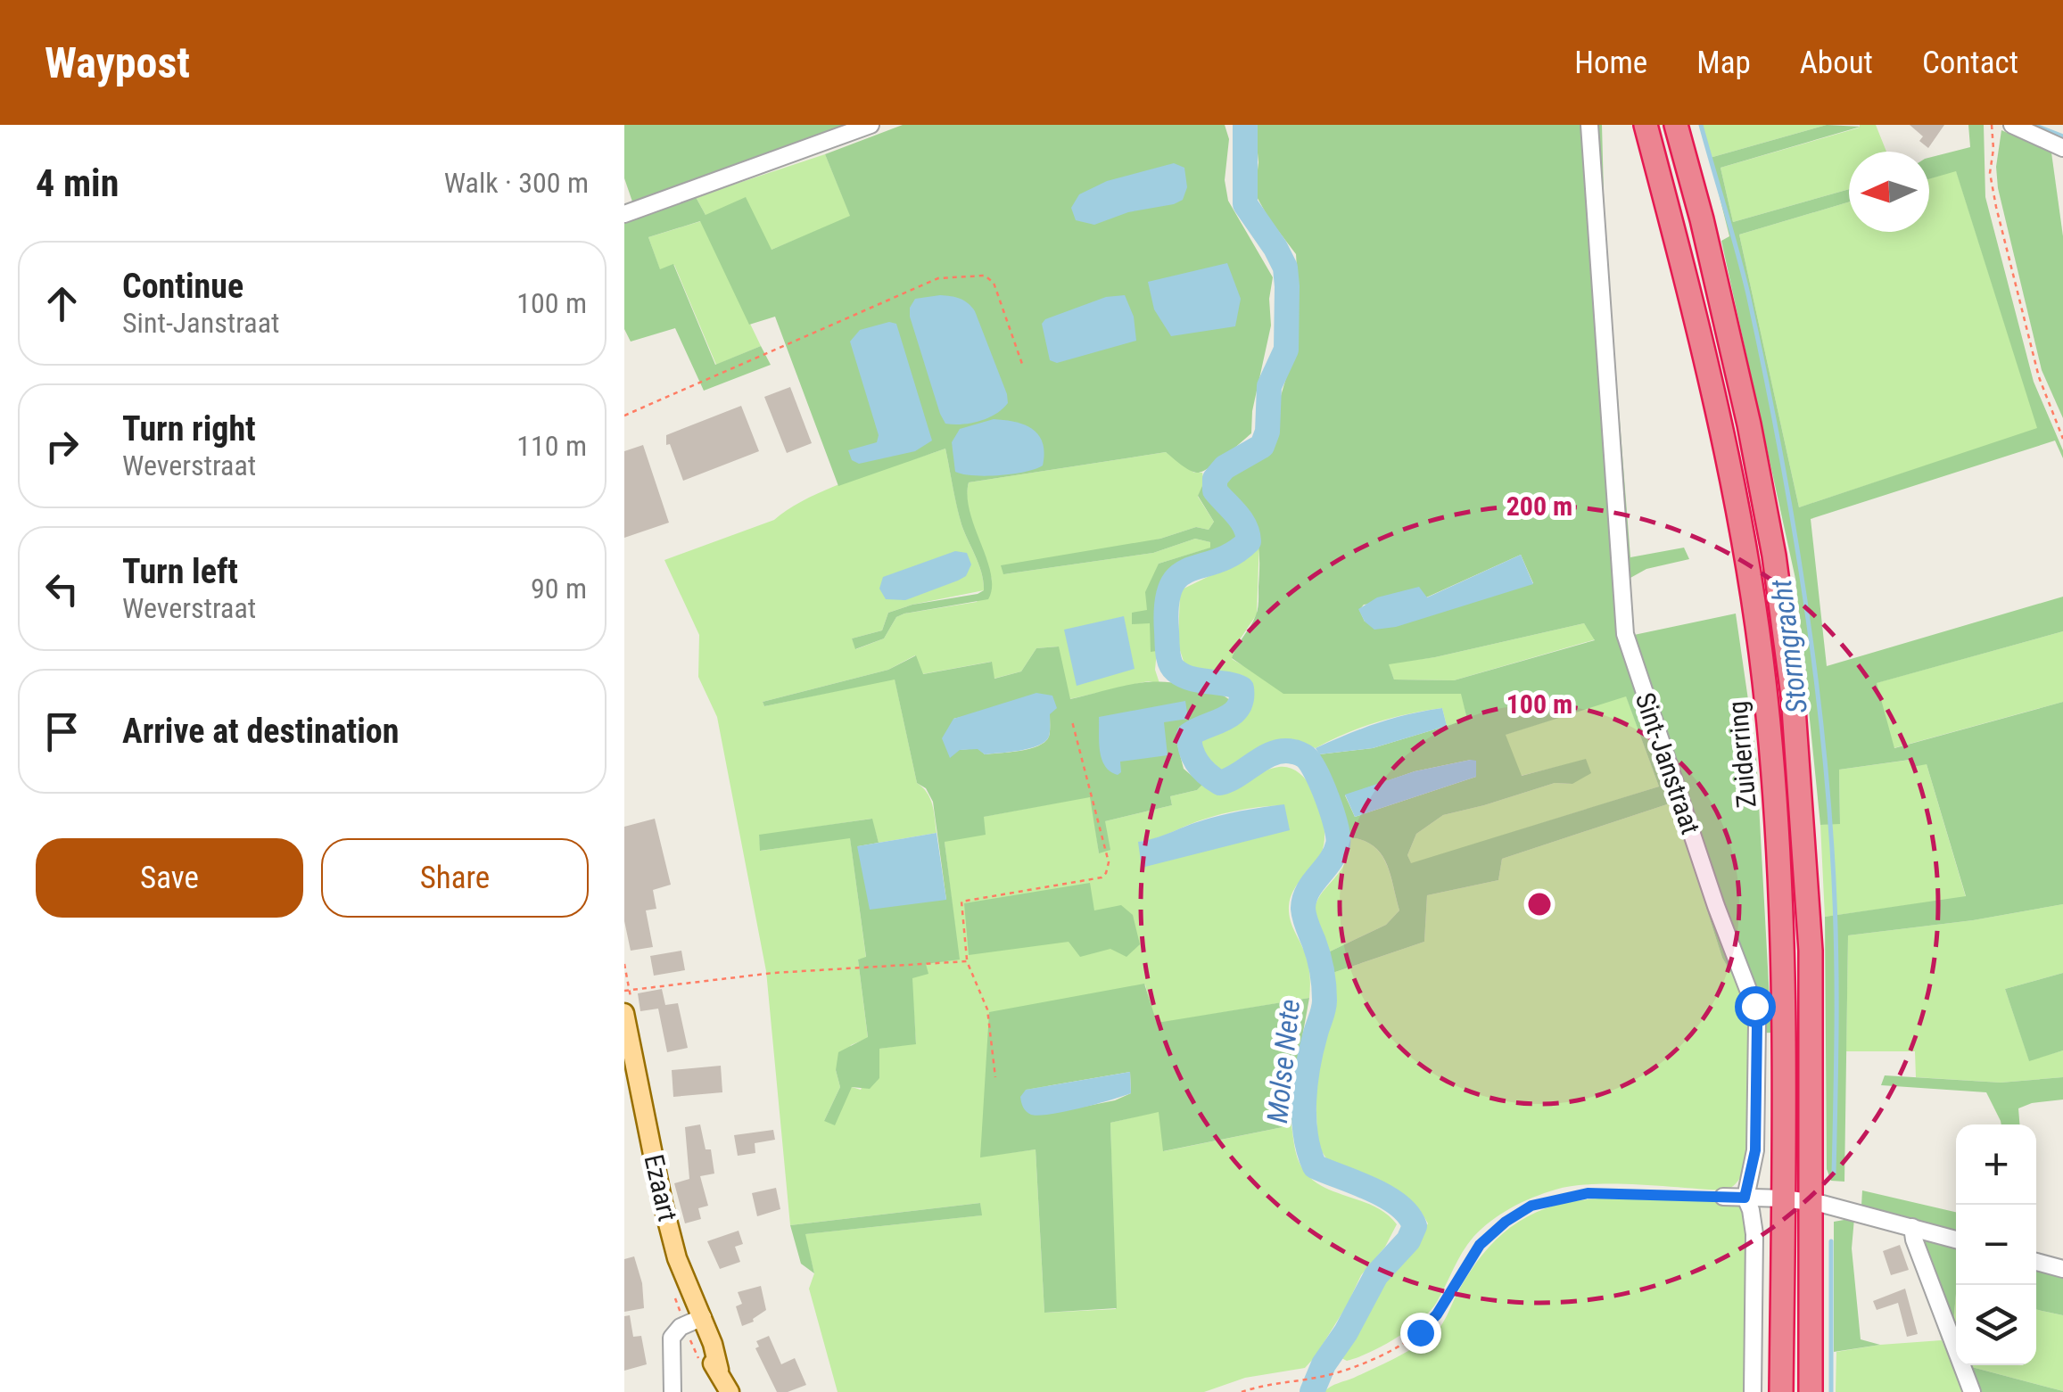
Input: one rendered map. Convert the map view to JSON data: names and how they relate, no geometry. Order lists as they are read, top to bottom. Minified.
{"streets":{"highway":["Zuiderring"],"main road":["Ezaart"],"street":["Sint-Janstraat"]},"water":["Stormgracht","Molse Nete"],"north":"left","page":{"header":"Waypost","nav":["Home","Map","About","Contact"],"heading":["4 min","Walk · 300 m"],"list":[["Continue","Sint-Janstraat","100 m"],["Turn right","Weverstraat","110 m"],["Turn left","Weverstraat","90 m"],"Arrive at destination"],"buttons":["Save","Share"],"map_buttons":["+","−"]},"rings":["200 m","100 m"]}
